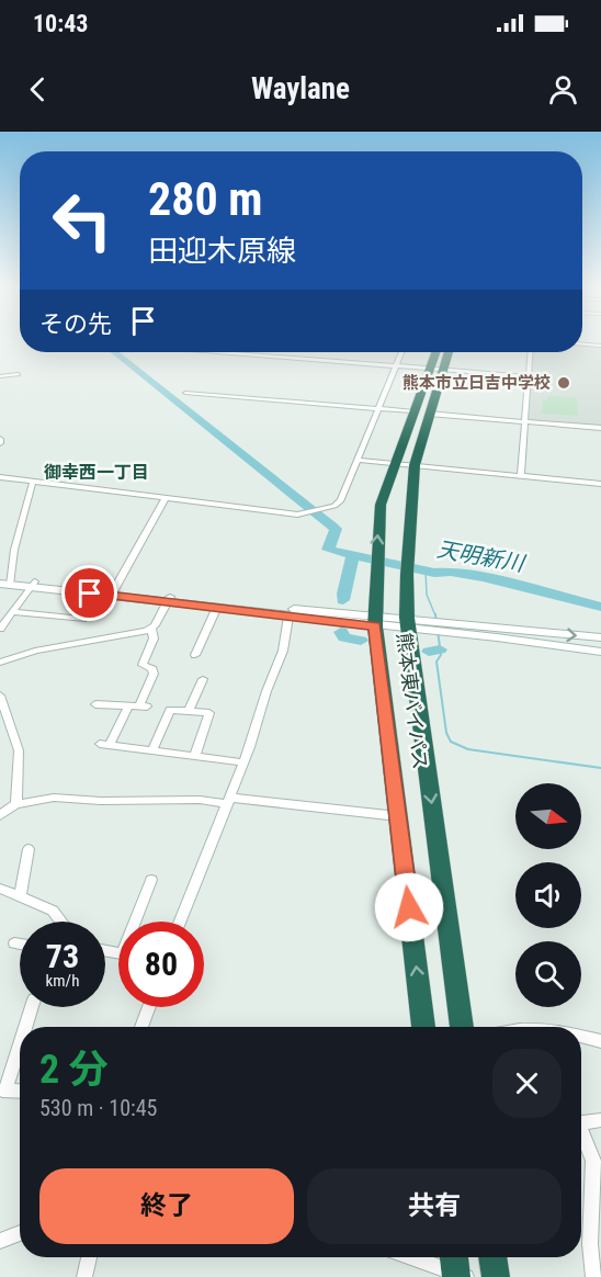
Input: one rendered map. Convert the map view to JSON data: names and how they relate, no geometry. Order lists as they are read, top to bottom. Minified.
{"streets":{"highway":["熊本東バイパス"]},"districts":["御幸西一丁目"],"water":["天明新川"],"places":["熊本市立日吉中学校"],"north":"right","page":{"status":"10:43","header":"Waylane","turn":["280 m","田迎木原線"],"then":"その先","speed":"73 km/h","limit":"80","heading":["2 分","530 m · 10:45"],"buttons":["終了","共有"]}}
